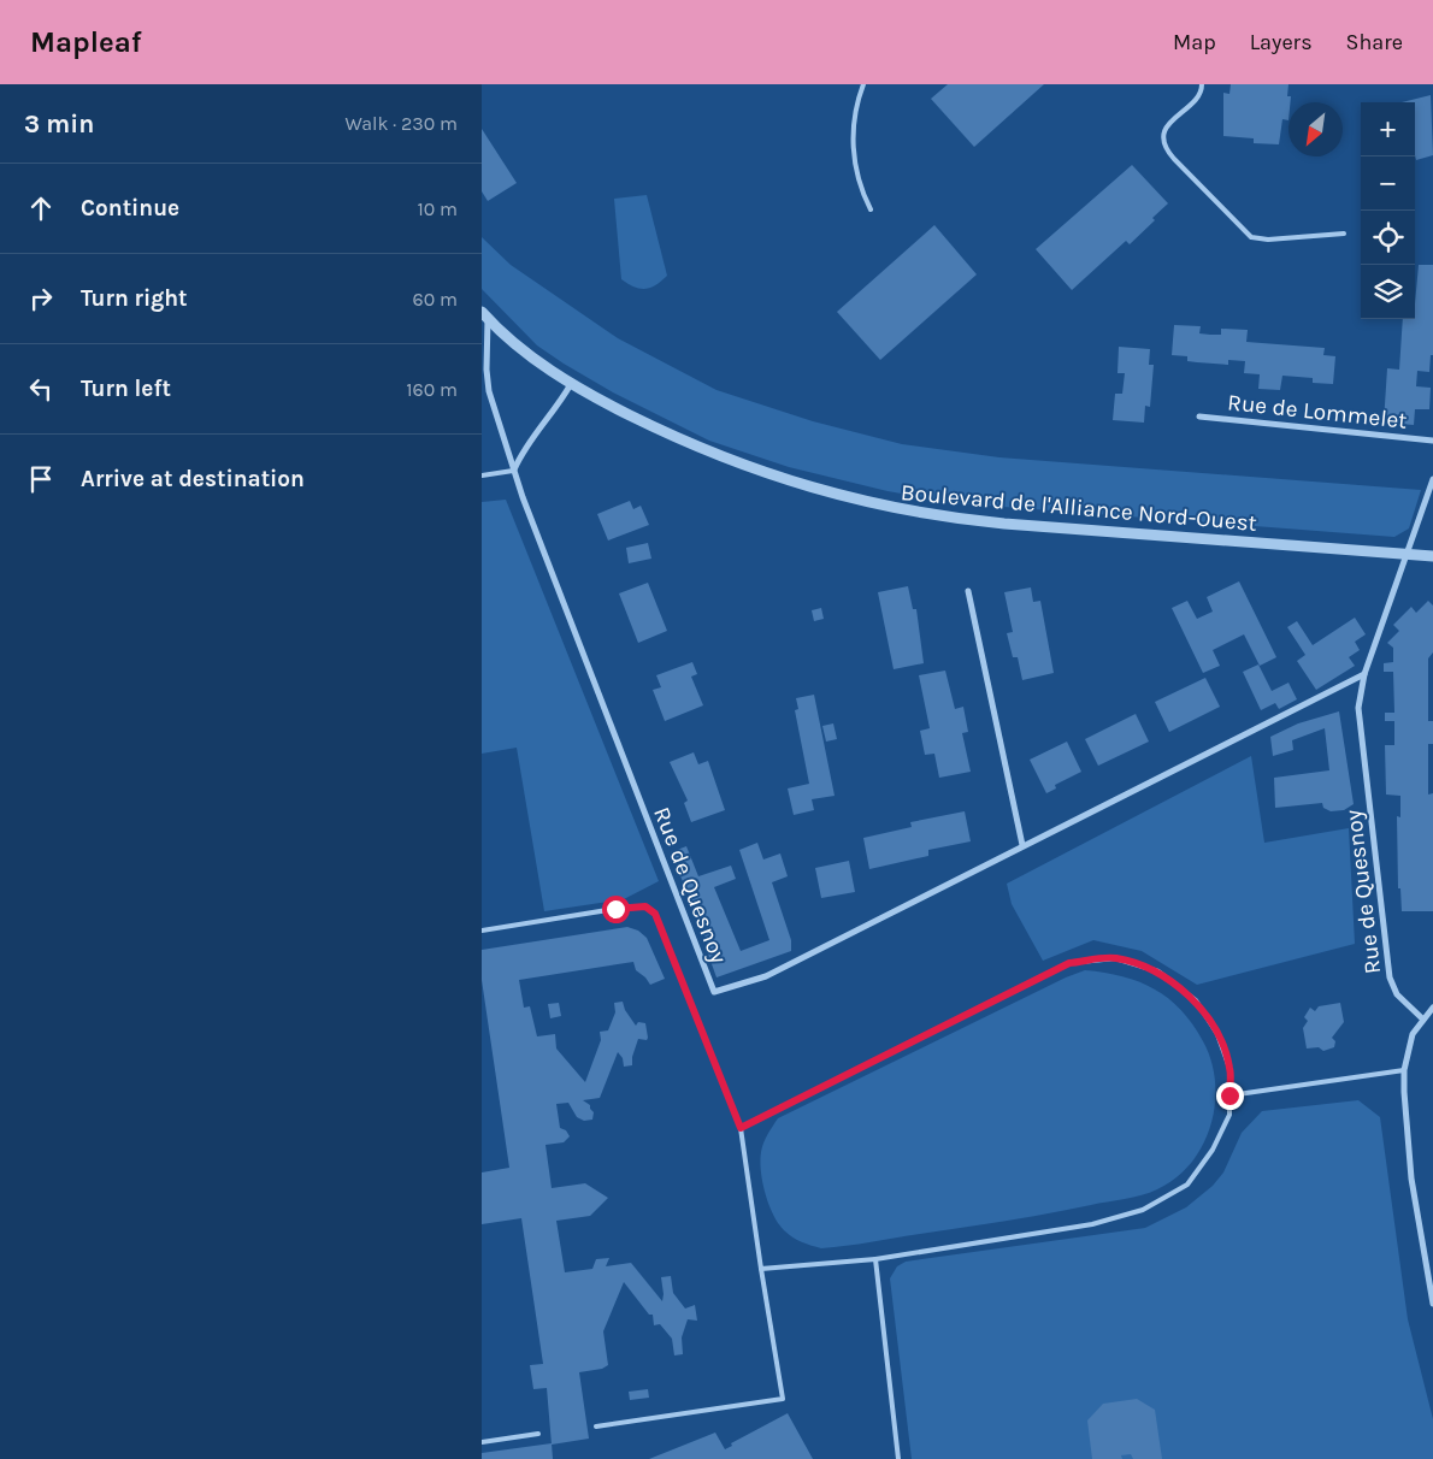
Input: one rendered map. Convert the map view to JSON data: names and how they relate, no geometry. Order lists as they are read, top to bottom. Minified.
{"streets":{"street":["Rue de Lommelet","Boulevard de l'Alliance Nord-Ouest","Rue de Quesnoy"]},"crossings":[["Boulevard de l'Alliance Nord-Ouest","Rue de Quesnoy"]],"north":"bottom left","page":{"header":"Mapleaf","nav":["Map","Layers","Share"],"heading":["3 min","Walk · 230 m"],"map_buttons":["+","−"],"list":[["Continue","10 m"],["Turn right","60 m"],["Turn left","160 m"],"Arrive at destination"]}}
